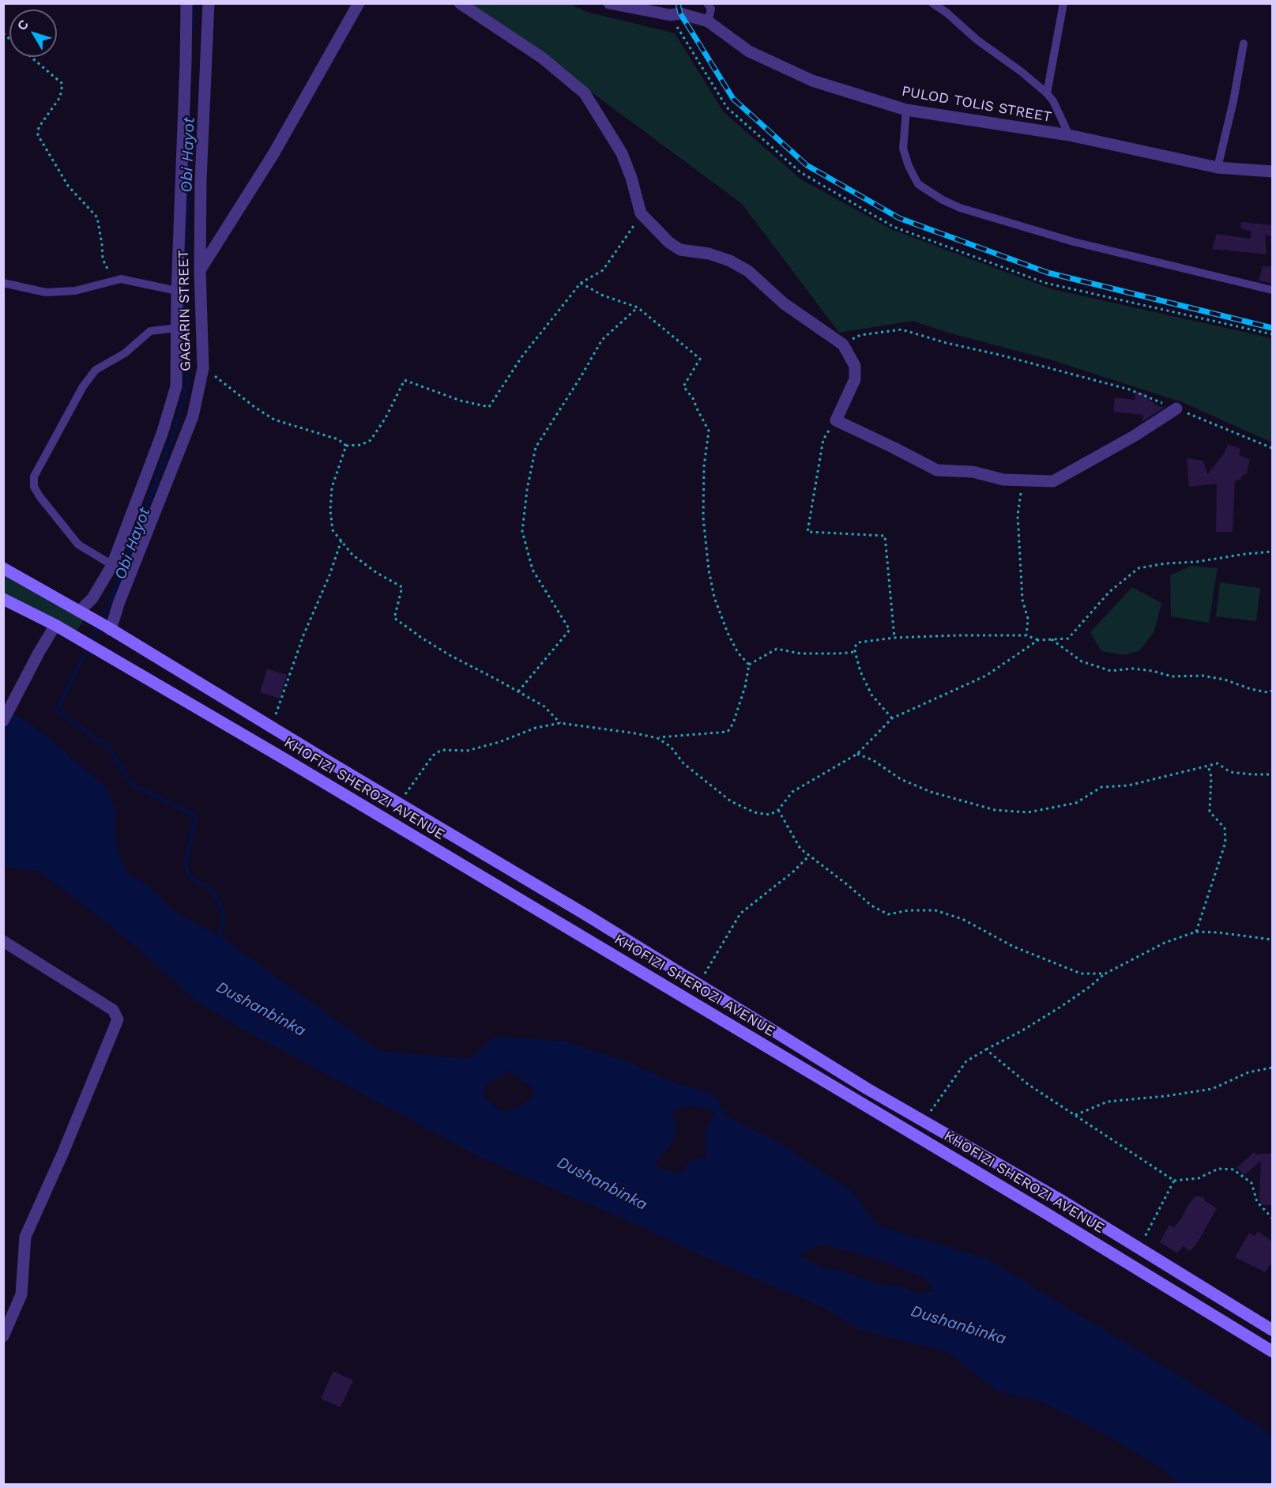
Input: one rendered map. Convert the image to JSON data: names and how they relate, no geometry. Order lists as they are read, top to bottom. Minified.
{"streets":{"main road":["KHOFIZI SHEROZI AVENUE"],"street":["PULOD TOLIS STREET","GAGARIN STREET"]},"crossings":[["GAGARIN STREET","KHOFIZI SHEROZI AVENUE"]],"water":["Obi Hayot","Dushanbinka"],"north":"top left"}
